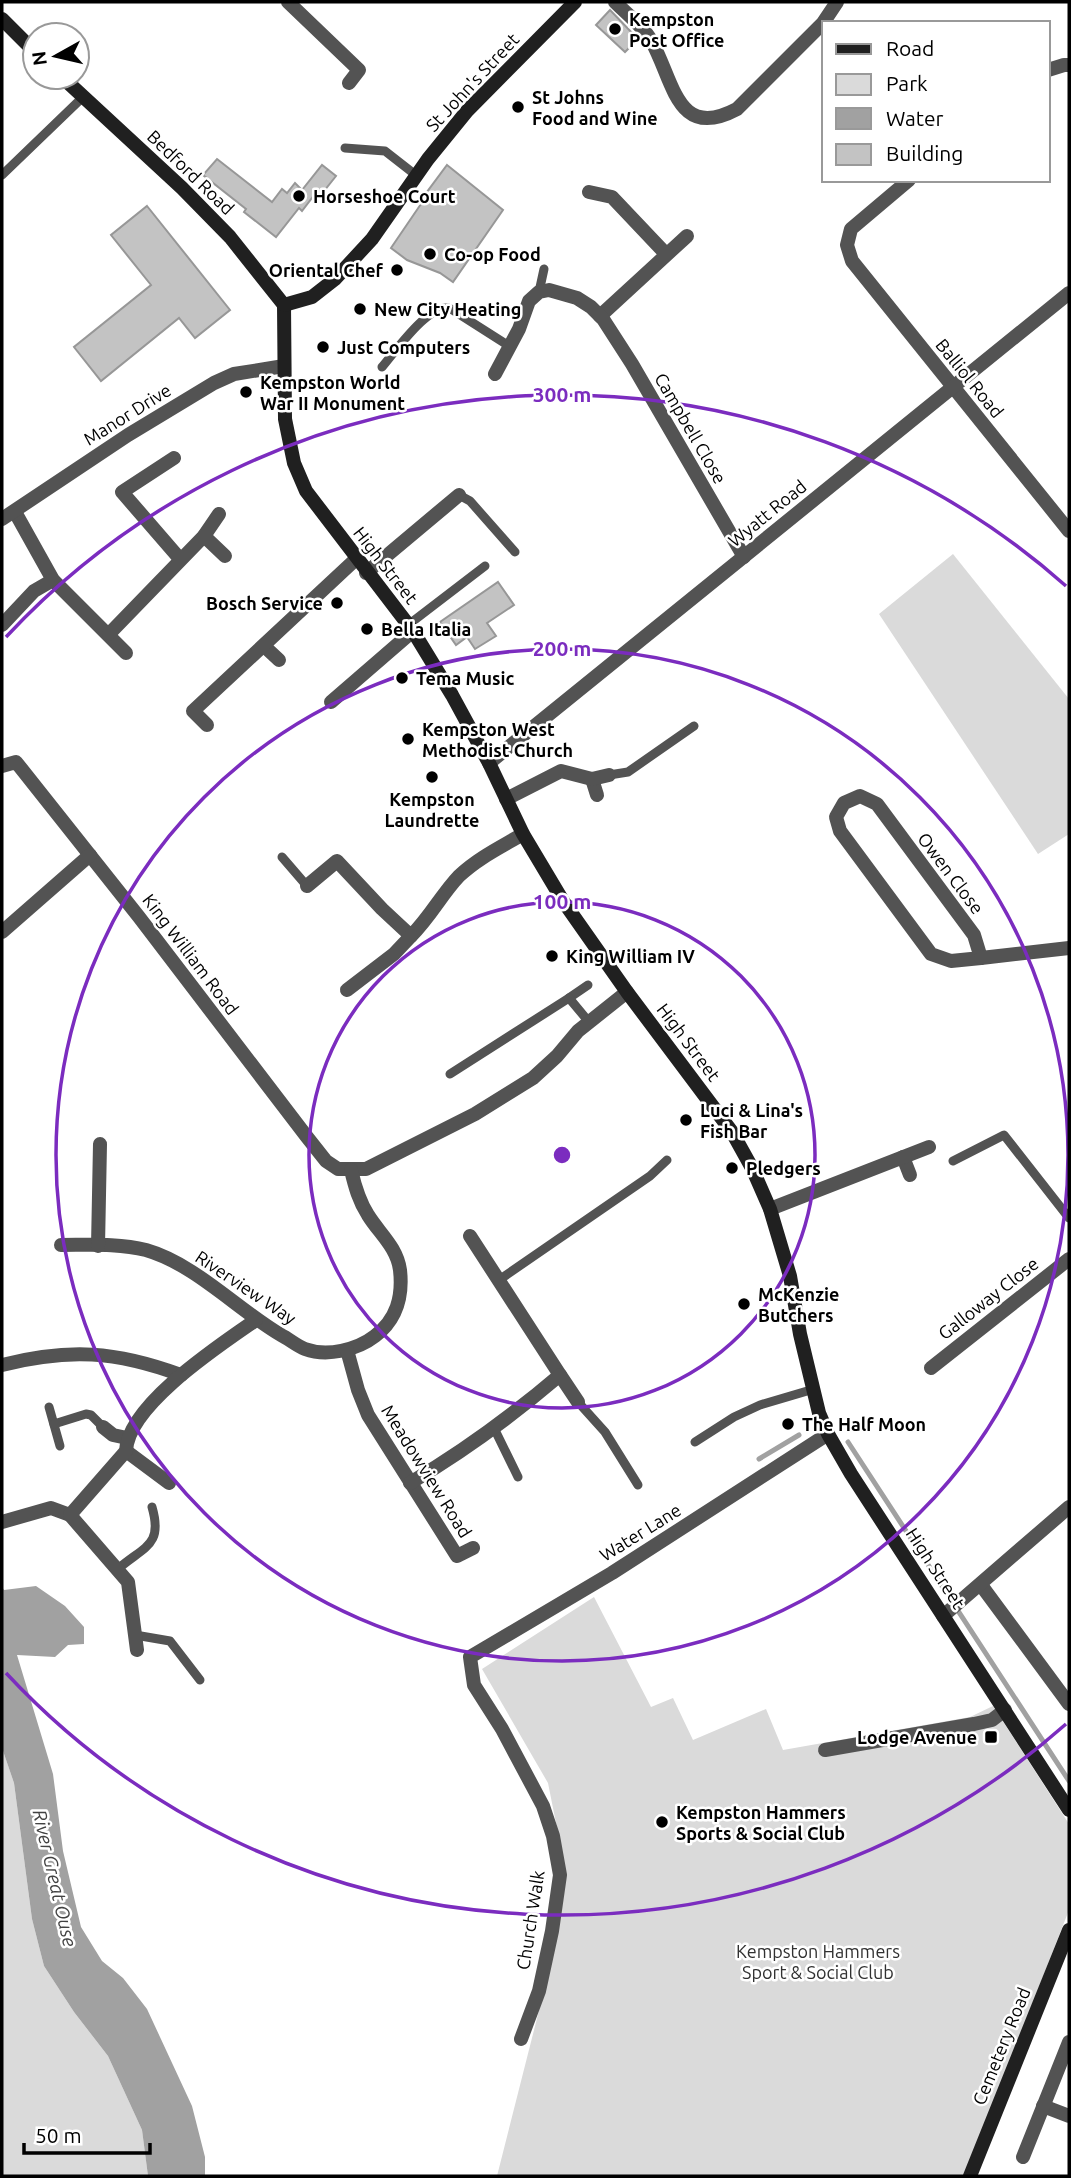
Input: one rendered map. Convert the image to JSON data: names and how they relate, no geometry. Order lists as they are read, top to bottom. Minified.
{"streets":{"main road":["St John's Street","Bedford Road","High Street","Cemetery Road"],"street":["Balliol Road","Manor Drive","Campbell Close","Wyatt Road","Owen Close","King William Road","Riverview Way","Galloway Close","Meadowview Road","Water Lane","Church Walk"]},"crossings":[["St John's Street","Bedford Road"],["St John's Street","High Street"],["Bedford Road","High Street"],["Balliol Road","Wyatt Road"],["Manor Drive","High Street"],["Campbell Close","Wyatt Road"],["Wyatt Road","High Street"],["High Street","Water Lane"],["King William Road","Riverview Way"],["Riverview Way","Meadowview Road"],["Water Lane","Church Walk"]],"water":["River Great Ouse"],"parks":["Kempston Hammers Sport & Social Club"],"places":{"other":["Kempston Post Office","St Johns Food and Wine","Horseshoe Court","Co-op Food","Oriental Chef","New City Heating","Just Computers","Kempston World War II Monument","Bosch Service","Bella Italia","Tema Music","Kempston West Methodist Church","Kempston Laundrette","King William IV","Luci & Lina's Fish Bar","Pledgers","McKenzie Butchers","The Half Moon","Kempston Hammers Sports & Social Club"],"transit":["Lodge Avenue"]},"legend":["Road","Park","Water","Building"],"scale_bar":"50 m","north":"left","rings":["300 m","200 m","100 m"]}
